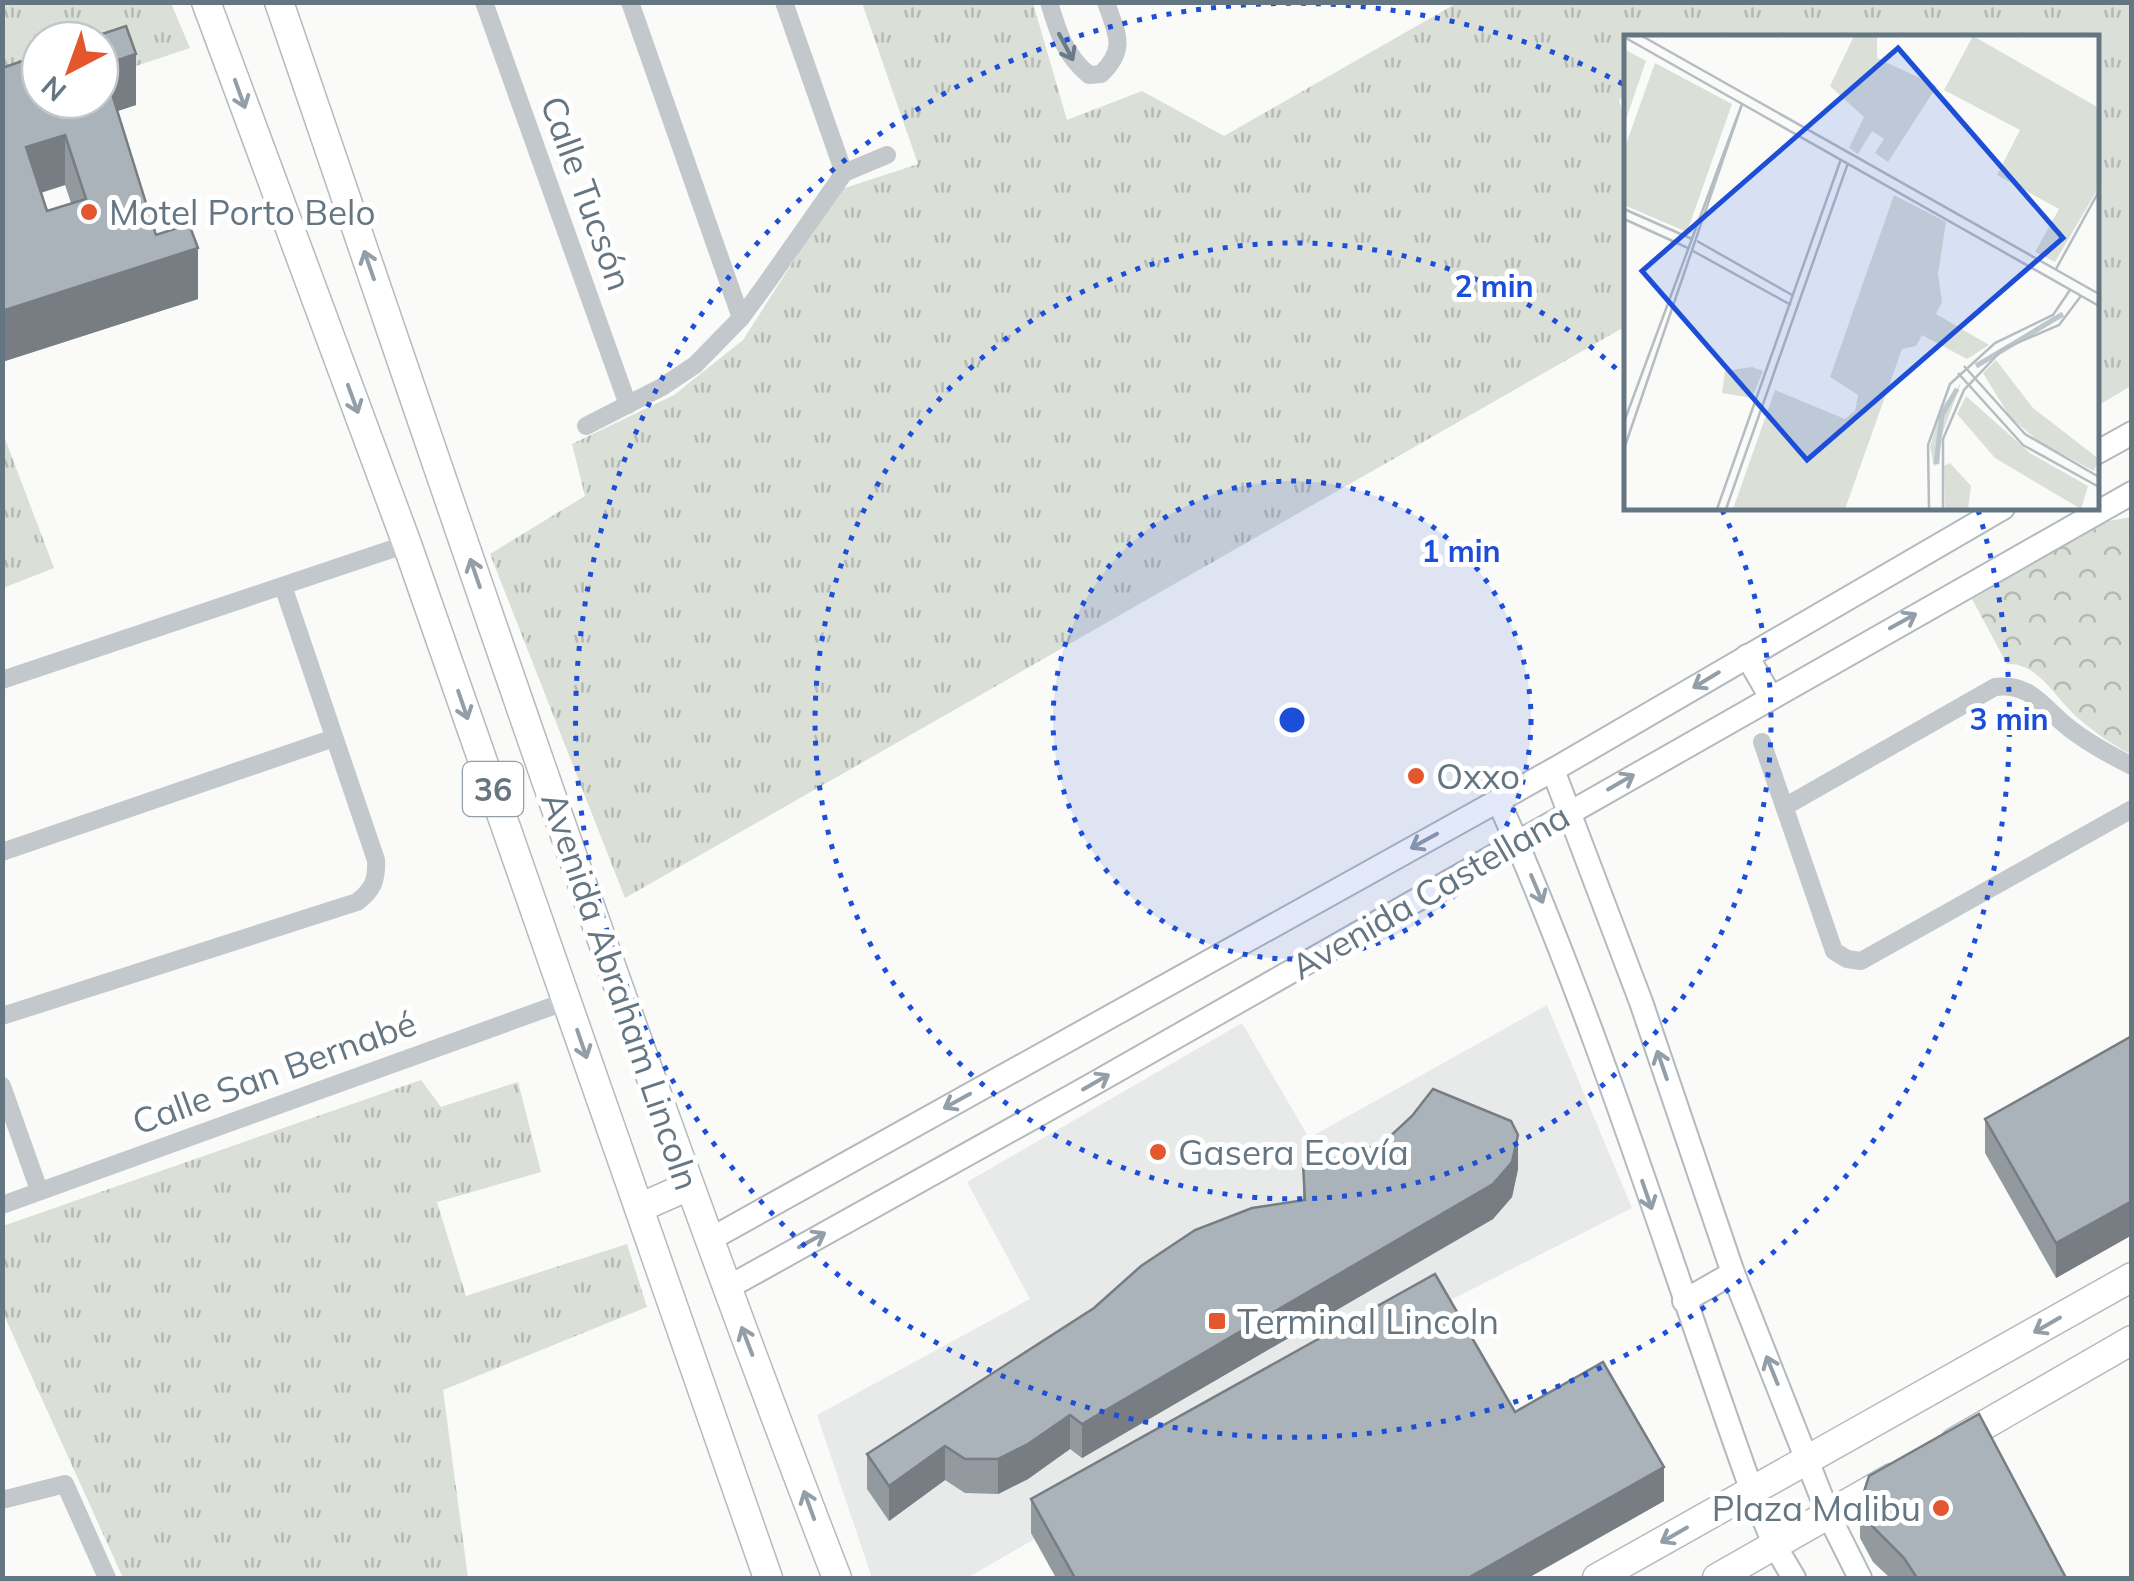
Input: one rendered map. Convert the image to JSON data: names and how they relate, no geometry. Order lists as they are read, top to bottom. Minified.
{"streets":{"main road":["36","Avenida Abraham Lincoln"],"street":["Calle Tucsón","Avenida Castellana","Calle San Bernabé"]},"crossings":[["36","Calle San Bernabé"],["Avenida Castellana","Avenida Abraham Lincoln"]],"places":{"other":["Motel Porto Belo","Oxxo","Gasera Ecovía","Plaza Malibu"],"transit":["Terminal Lincoln"]},"north":"bottom left","rings":["2 min","1 min","3 min"]}
